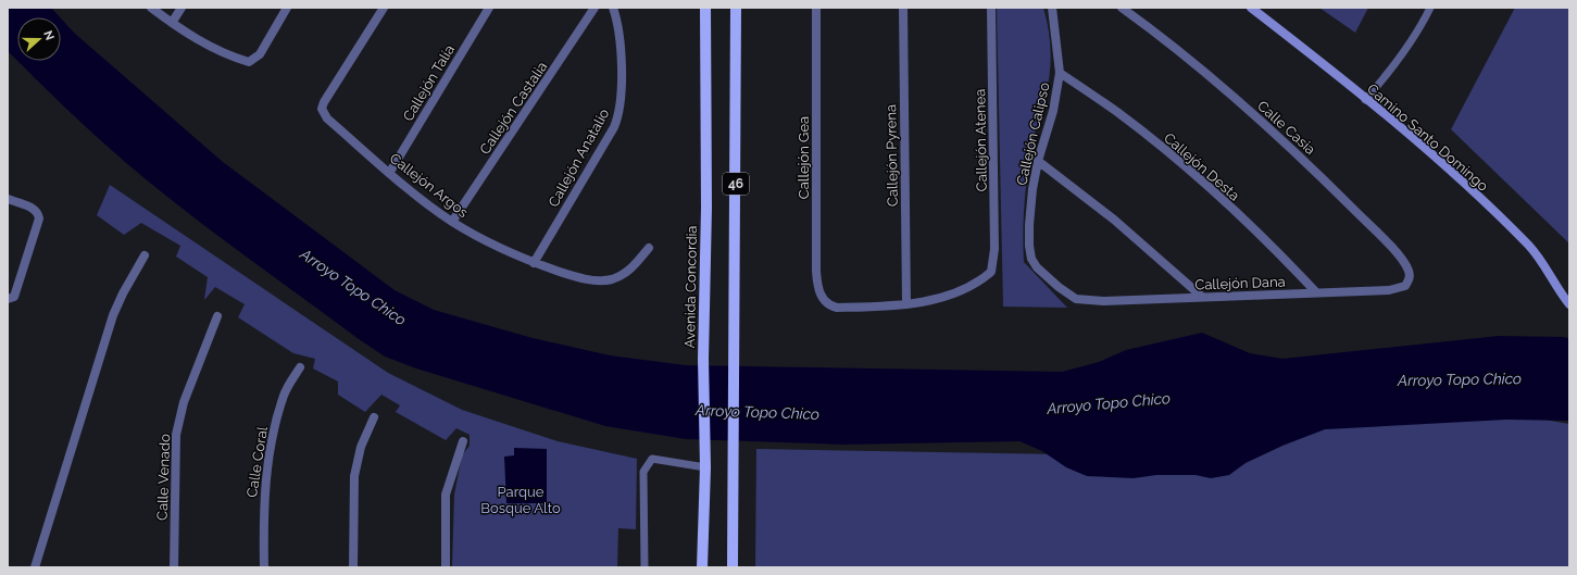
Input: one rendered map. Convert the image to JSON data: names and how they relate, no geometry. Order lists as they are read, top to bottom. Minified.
{"streets":{"main road":["46","Avenida Concordia"],"street":["Callejón Talía","Callejón Castalia","Calle Casia","Callejón Calipso","Camino Santo Domingo","Callejón Atenea","Callejón Pyrena","Callejón Anatalio","Callejón Gea","Callejón Desta","Callejón Argos","Callejón Dana","Calle Coral","Calle Venado"]},"crossings":[["Callejón Talía","Callejón Argos"],["Callejón Castalia","Callejón Argos"],["Calle Casia","Callejón Dana"],["Callejón Calipso","Callejón Desta"],["Callejón Calipso","Callejón Dana"],["Callejón Atenea","Callejón Pyrena"],["Callejón Atenea","Callejón Gea"],["Callejón Pyrena","Callejón Gea"],["Callejón Anatalio","Callejón Argos"],["Callejón Desta","Callejón Dana"]],"water":["Arroyo Topo Chico"],"parks":["Parque Bosque Alto"],"north":"right"}
